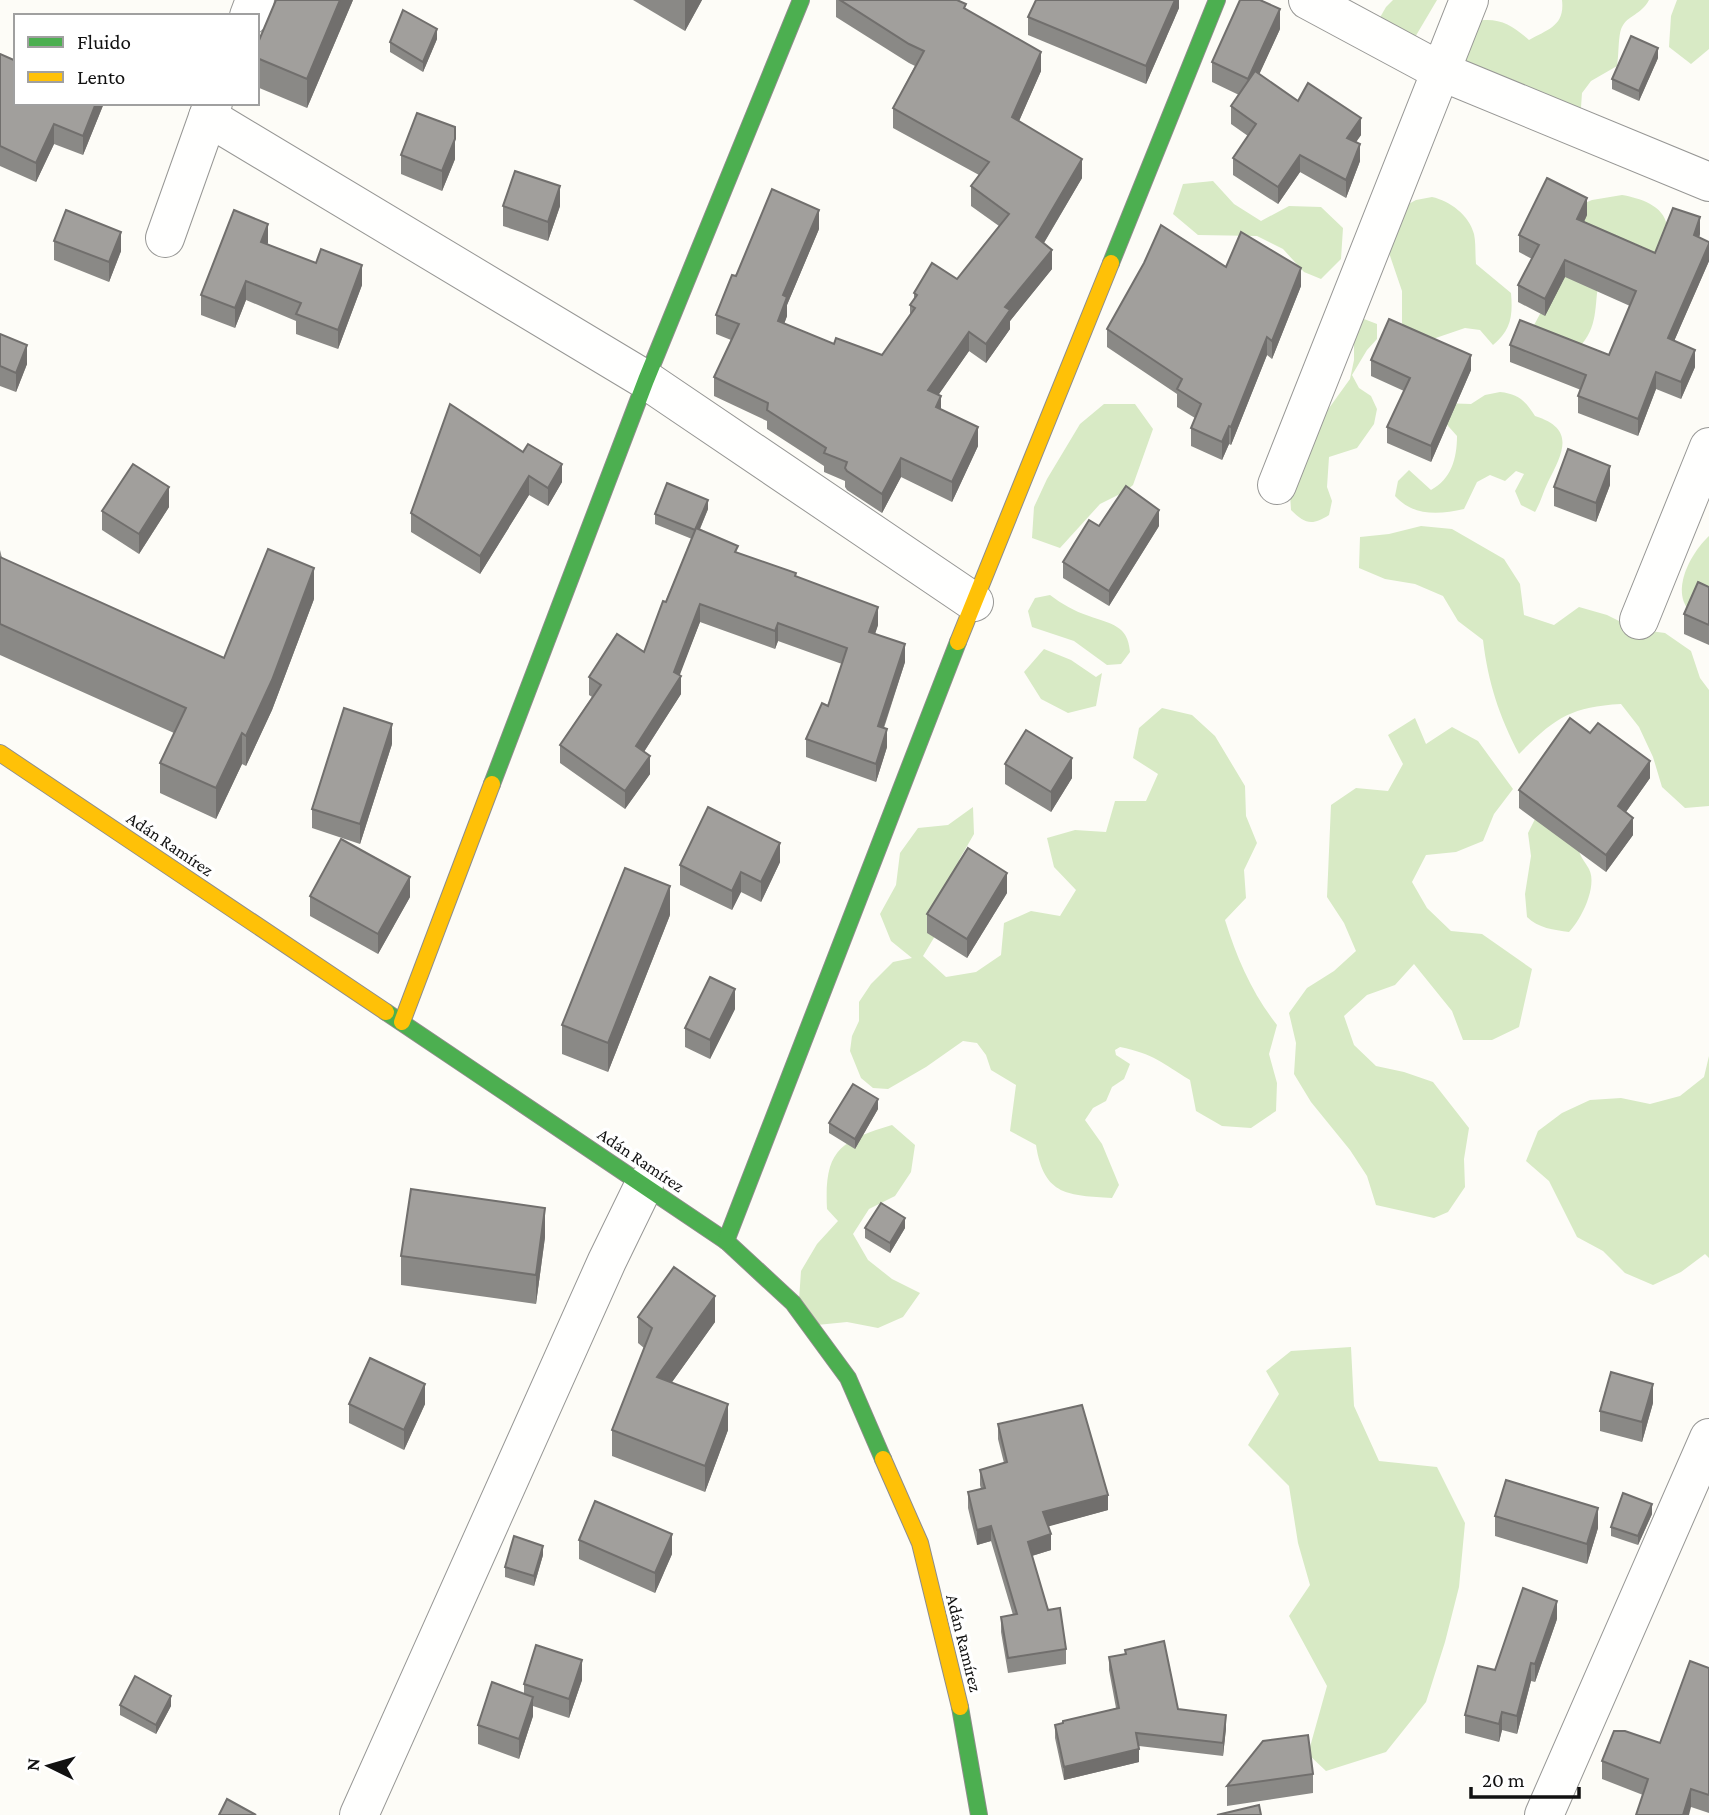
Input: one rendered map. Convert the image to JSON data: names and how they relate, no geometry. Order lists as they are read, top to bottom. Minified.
{"streets":{"street":["Adán Ramírez"]},"legend":["Fluido","Lento"],"scale_bar":"20 m","north":"left"}
